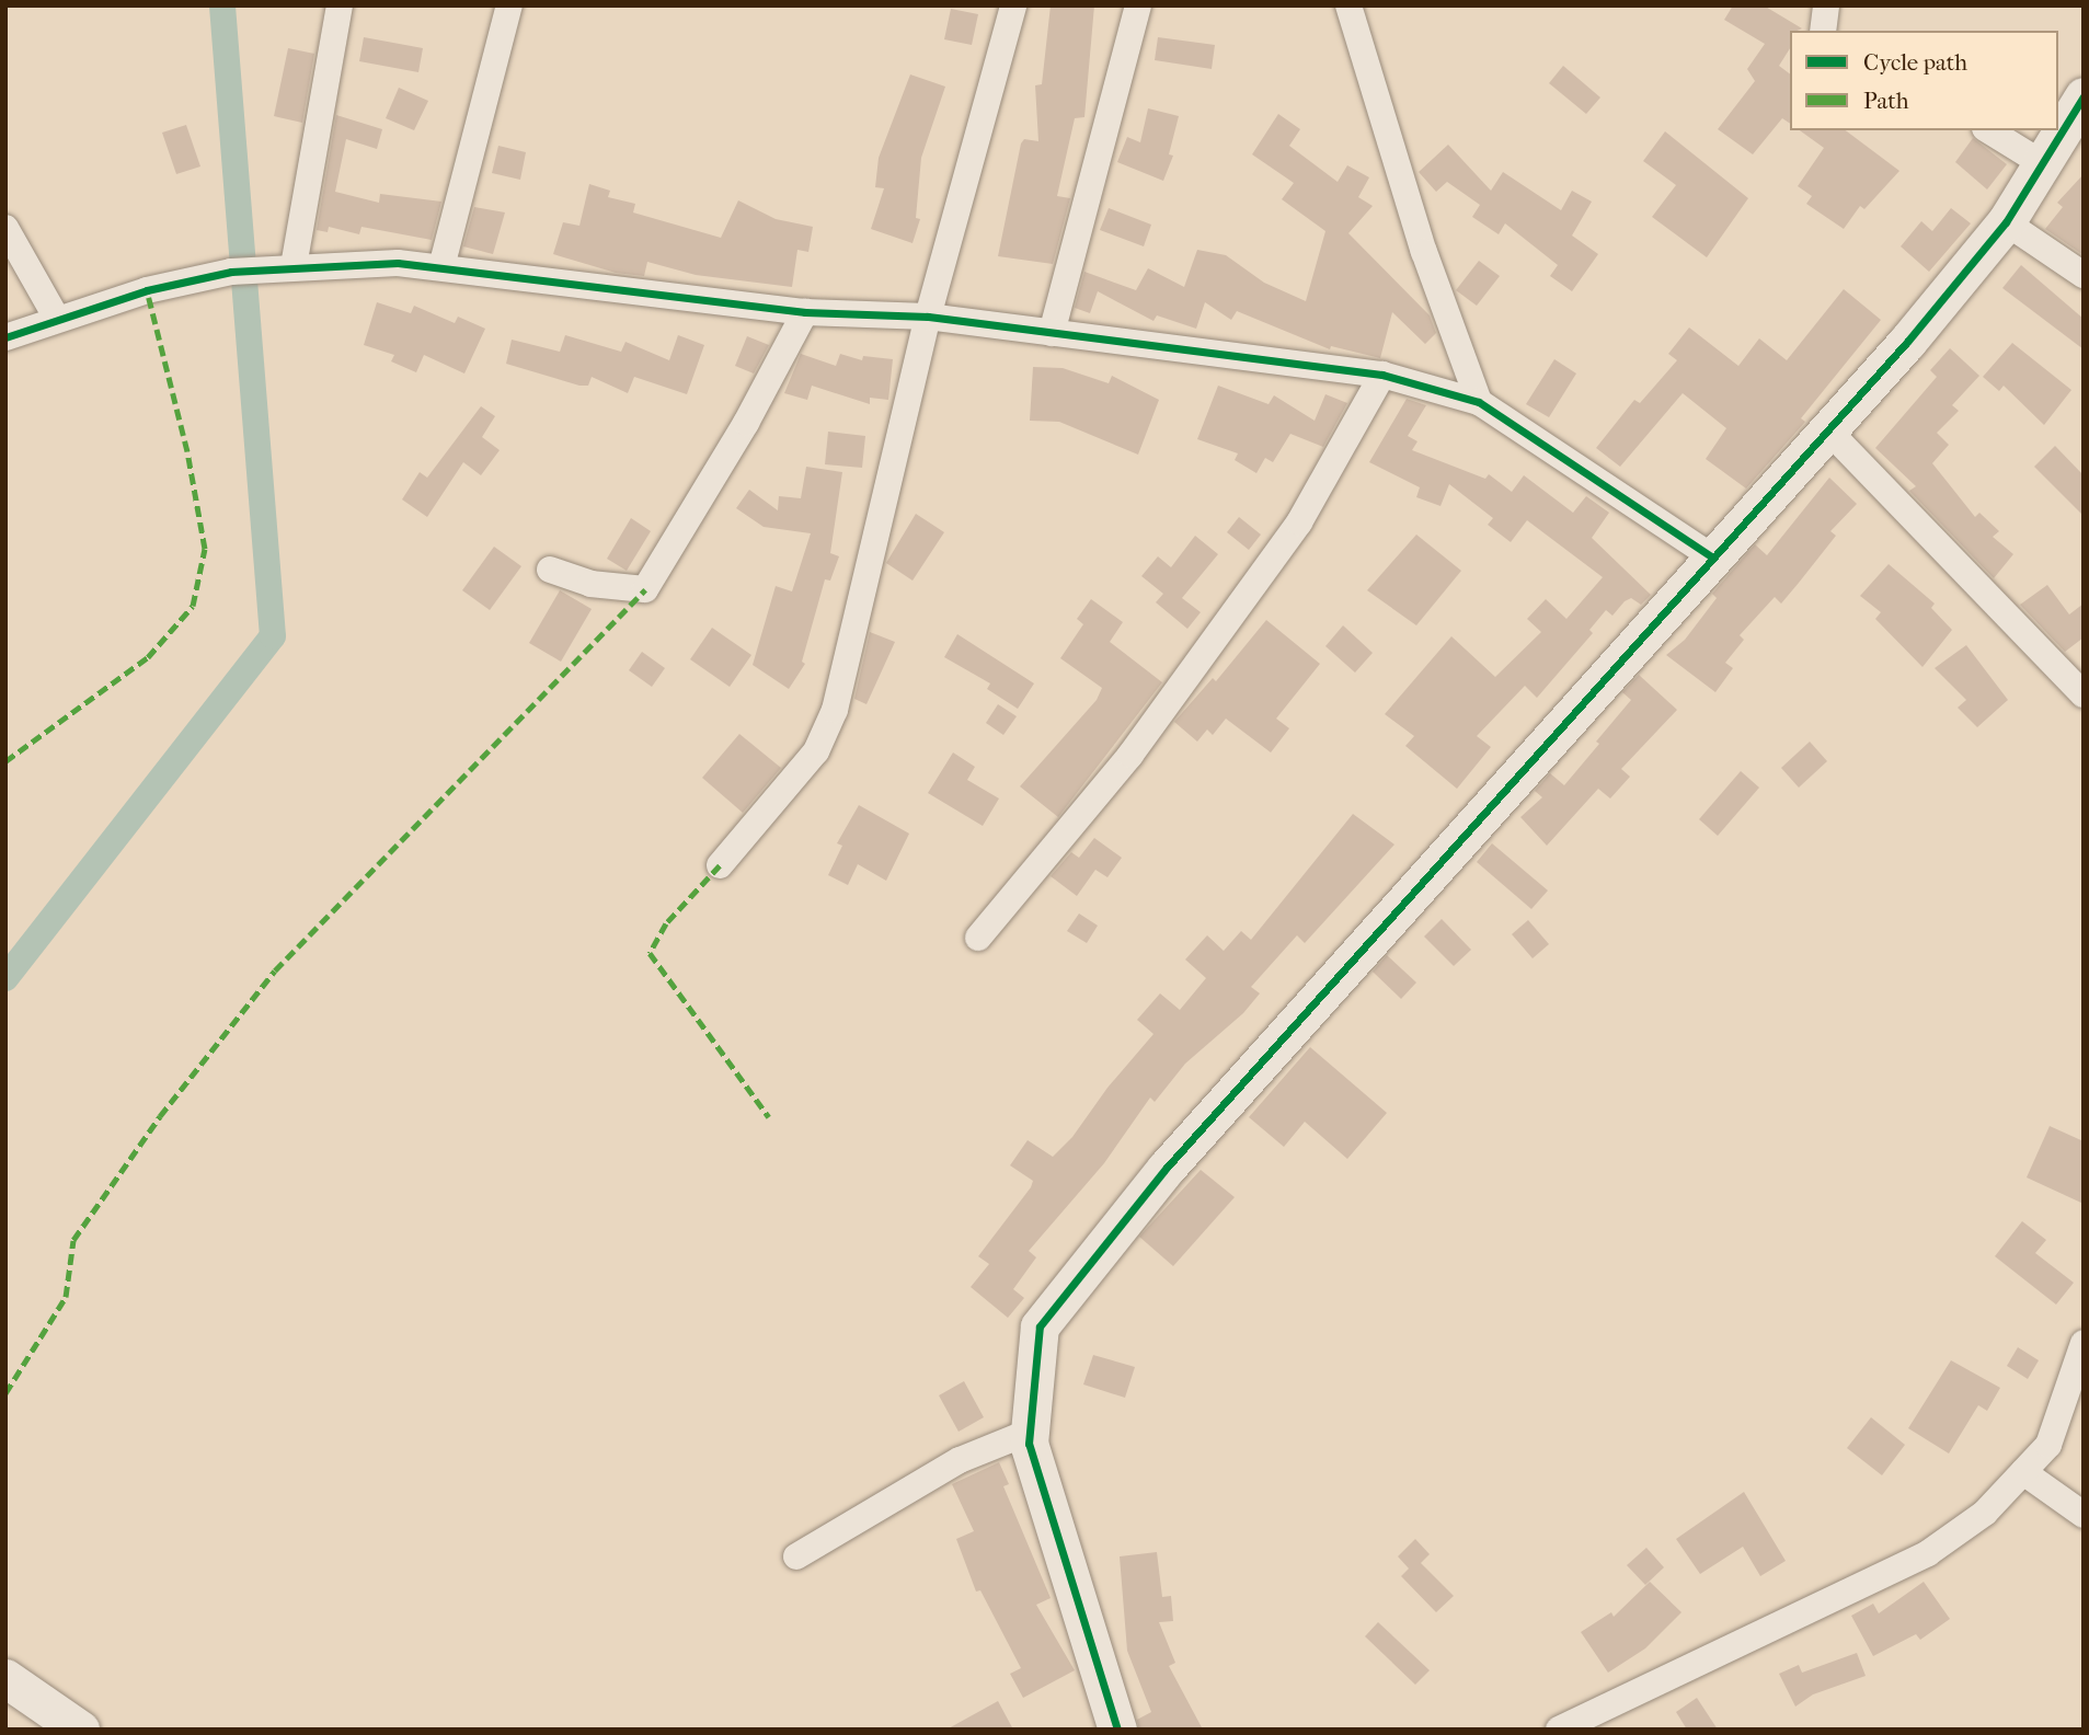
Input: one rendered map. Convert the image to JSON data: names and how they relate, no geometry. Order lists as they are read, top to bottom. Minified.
{"legend":["Cycle path","Path"]}
